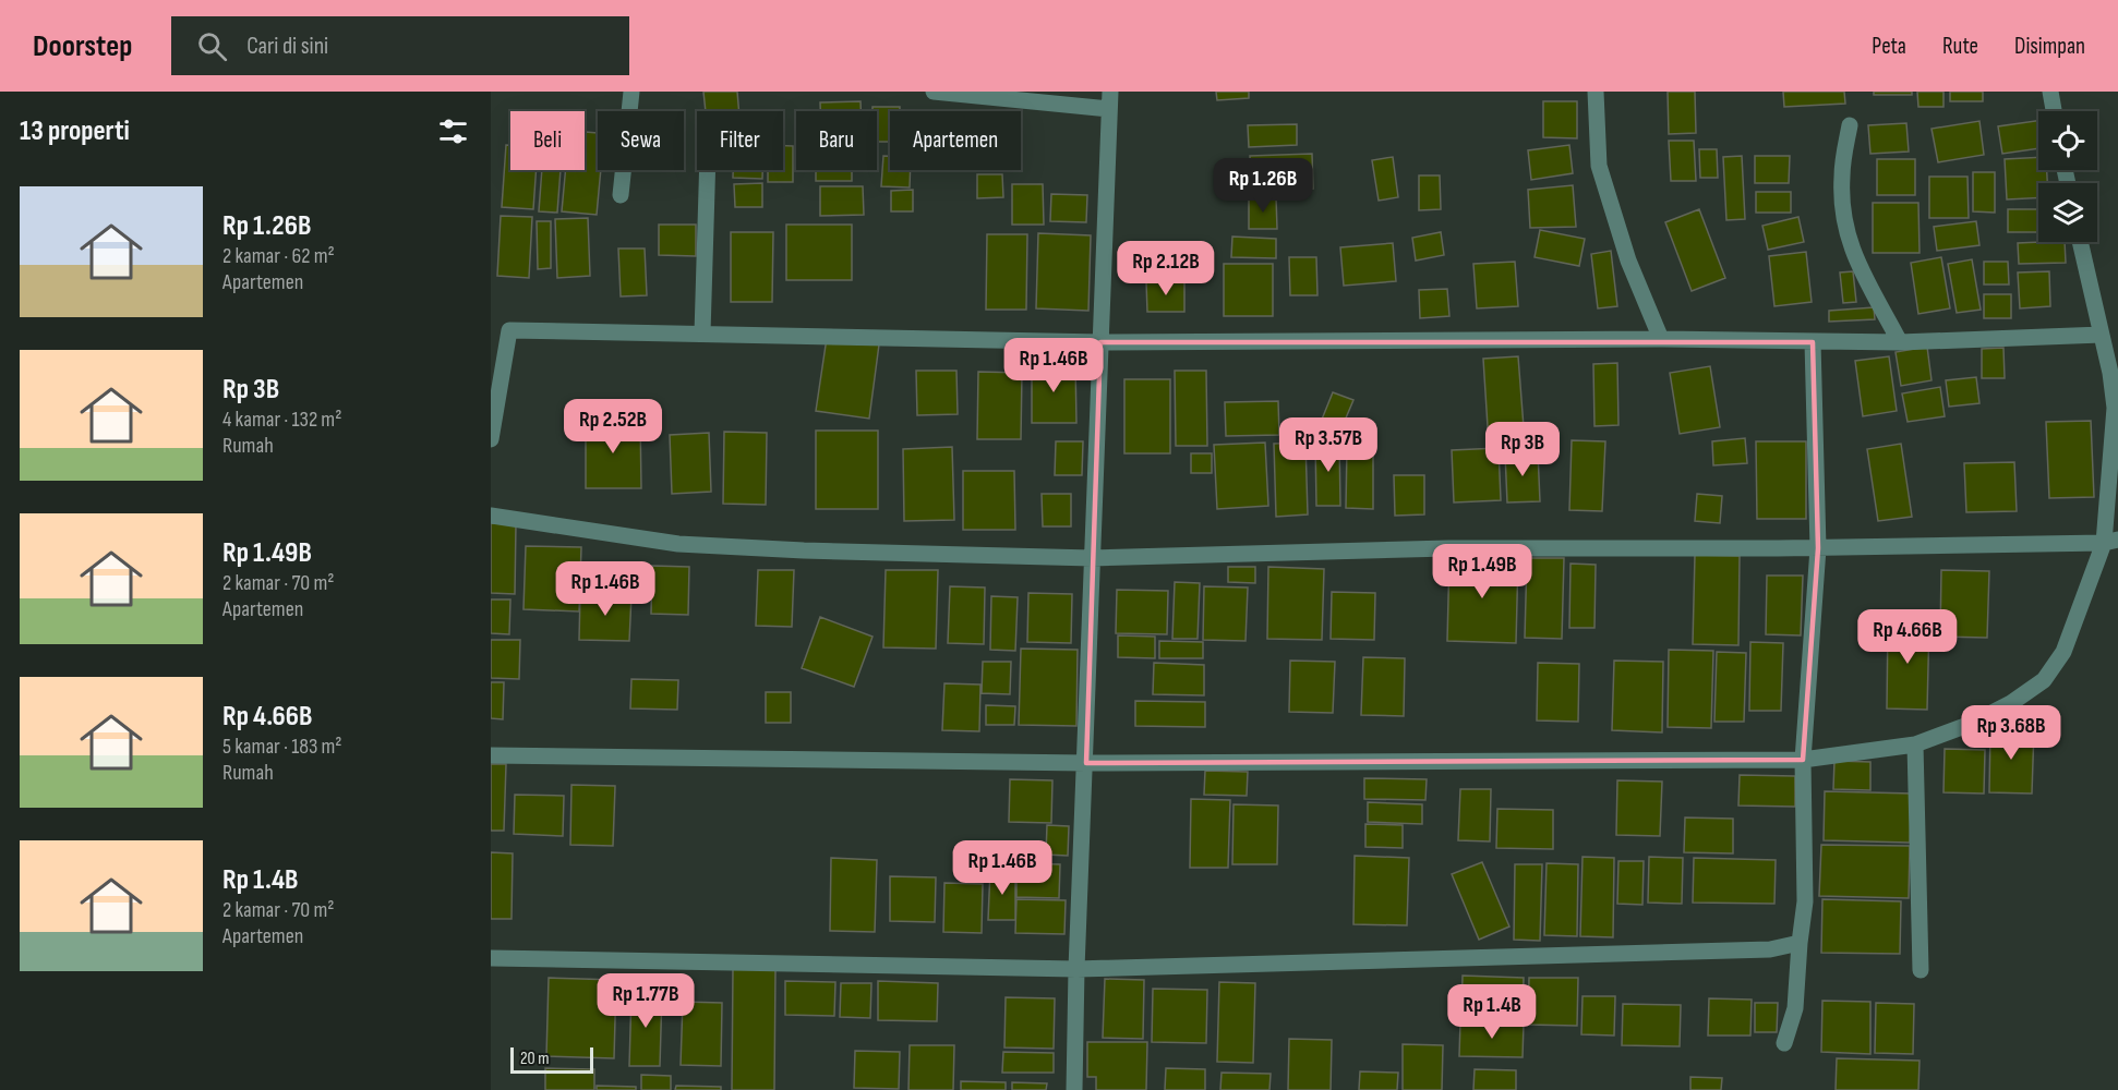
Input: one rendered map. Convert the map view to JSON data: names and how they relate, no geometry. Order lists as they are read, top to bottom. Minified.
{"scale_bar":"20 m","page":{"header":"Doorstep","search":"Cari di sini","nav":["Peta","Rute","Disimpan"],"heading":"13 properti","chip":["Beli","Sewa","Filter","Baru","Apartemen"],"price":["Rp 1.26B","Rp 2.12B","Rp 1.46B","Rp 2.52B","Rp 3.57B","Rp 3B","Rp 1.49B","Rp 1.46B","Rp 4.66B","Rp 3.68B","Rp 1.46B","Rp 1.77B","Rp 1.4B"],"list":[{"name":"Rp 1.26B","note":"2 kamar · 62 m² · Apartemen"},{"name":"Rp 3B","note":"4 kamar · 132 m² · Rumah"},{"name":"Rp 1.49B","note":"2 kamar · 70 m² · Apartemen"},{"name":"Rp 4.66B","note":"5 kamar · 183 m² · Rumah"},{"name":"Rp 1.4B","note":"2 kamar · 70 m² · Apartemen"}],"scale":"20 m"}}
